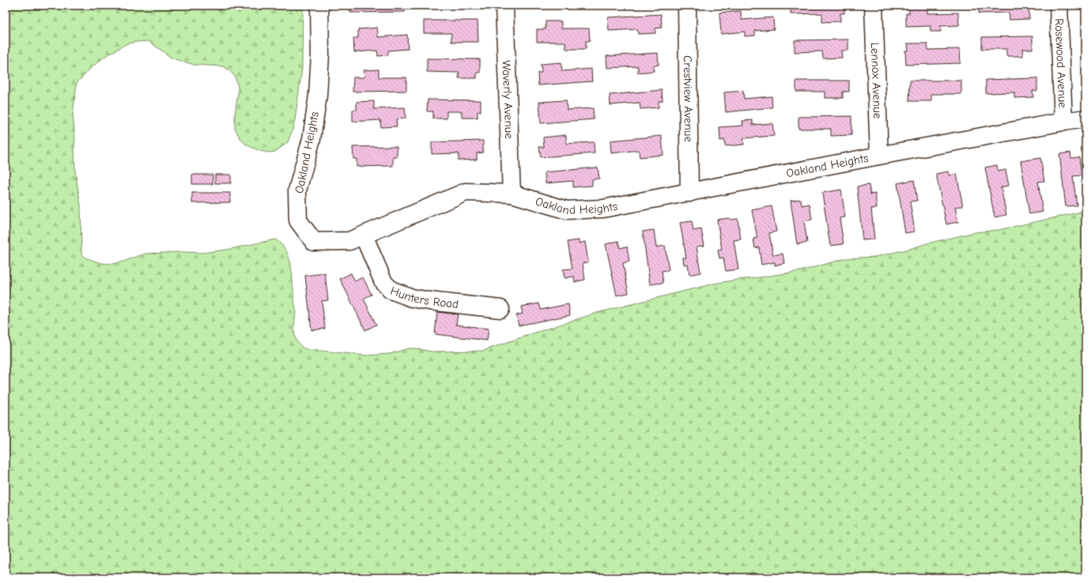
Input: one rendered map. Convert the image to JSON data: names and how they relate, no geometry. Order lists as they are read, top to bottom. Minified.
{"streets":{"street":["Rosewood Avenue","Lennox Avenue","Crestview Avenue","Waverly Avenue","Oakland Heights","Hunters Road"]},"crossings":[["Rosewood Avenue","Oakland Heights"],["Lennox Avenue","Oakland Heights"],["Crestview Avenue","Oakland Heights"],["Waverly Avenue","Oakland Heights"],["Oakland Heights","Hunters Road"]]}
